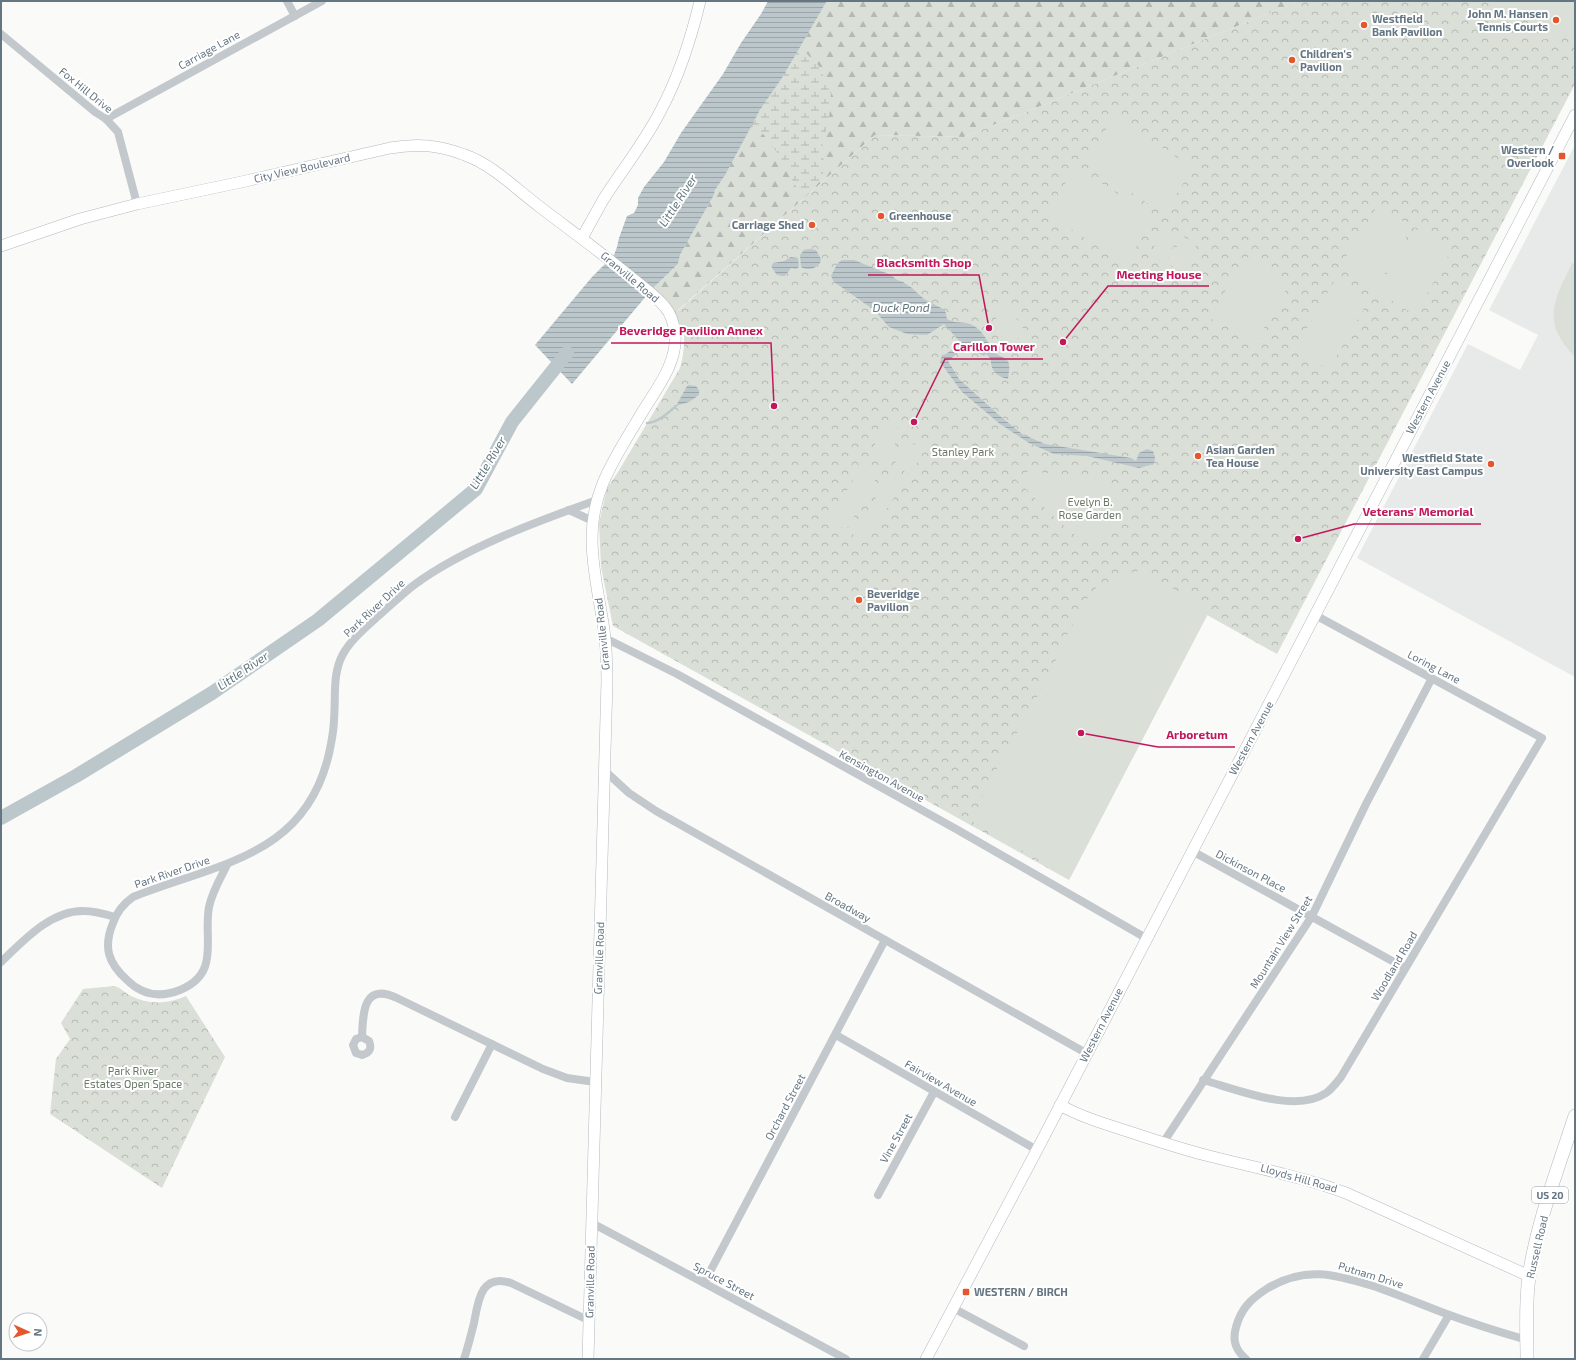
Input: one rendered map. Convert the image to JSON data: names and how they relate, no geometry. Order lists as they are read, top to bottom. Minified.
{"streets":{"main road":["US 20","Russell Road"],"street":["Carriage Lane","Fox Hill Drive","City View Boulevard","Granville Road","Western Avenue","Park River Drive","Loring Lane","Kensington Avenue","Dickinson Place","Broadway","Mountain View Street","Woodland Road","Fairview Avenue","Orchard Street","Vine Street","Lloyds Hill Road","Putnam Drive","Spruce Street"]},"crossings":[["Carriage Lane","Fox Hill Drive"],["Fox Hill Drive","City View Boulevard"],["City View Boulevard","Granville Road"],["Granville Road","Park River Drive"],["Granville Road","Kensington Avenue"],["Granville Road","Broadway"],["Granville Road","Spruce Street"],["Western Avenue","Loring Lane"],["Western Avenue","Kensington Avenue"],["Western Avenue","Dickinson Place"],["Western Avenue","Broadway"],["Western Avenue","Fairview Avenue"],["Western Avenue","Lloyds Hill Road"],["Loring Lane","Mountain View Street"],["Loring Lane","Woodland Road"],["Dickinson Place","Mountain View Street"],["Dickinson Place","Woodland Road"],["Broadway","Orchard Street"],["Mountain View Street","Woodland Road"],["Mountain View Street","Lloyds Hill Road"],["Fairview Avenue","Orchard Street"],["Fairview Avenue","Vine Street"],["Orchard Street","Spruce Street"],["Lloyds Hill Road","Russell Road"],["Russell Road","Putnam Drive"]],"water":["Little River","Duck Pond"],"parks":["Stanley Park","Evelyn B. Rose Garden","Park River Estates Open Space"],"places":{"other":["John M. Hansen Tennis Courts","Westfield Bank Pavilion","Children's Pavilion","Greenhouse","Carriage Shed","Blacksmith Shop","Meeting House","Beveridge Pavilion Annex","Carillon Tower","Asian Garden Tea House","Westfield State University East Campus","Veterans' Memorial","Beveridge Pavilion","Arboretum"],"transit":["Western / Overlook","WESTERN / BIRCH"]},"north":"right"}
